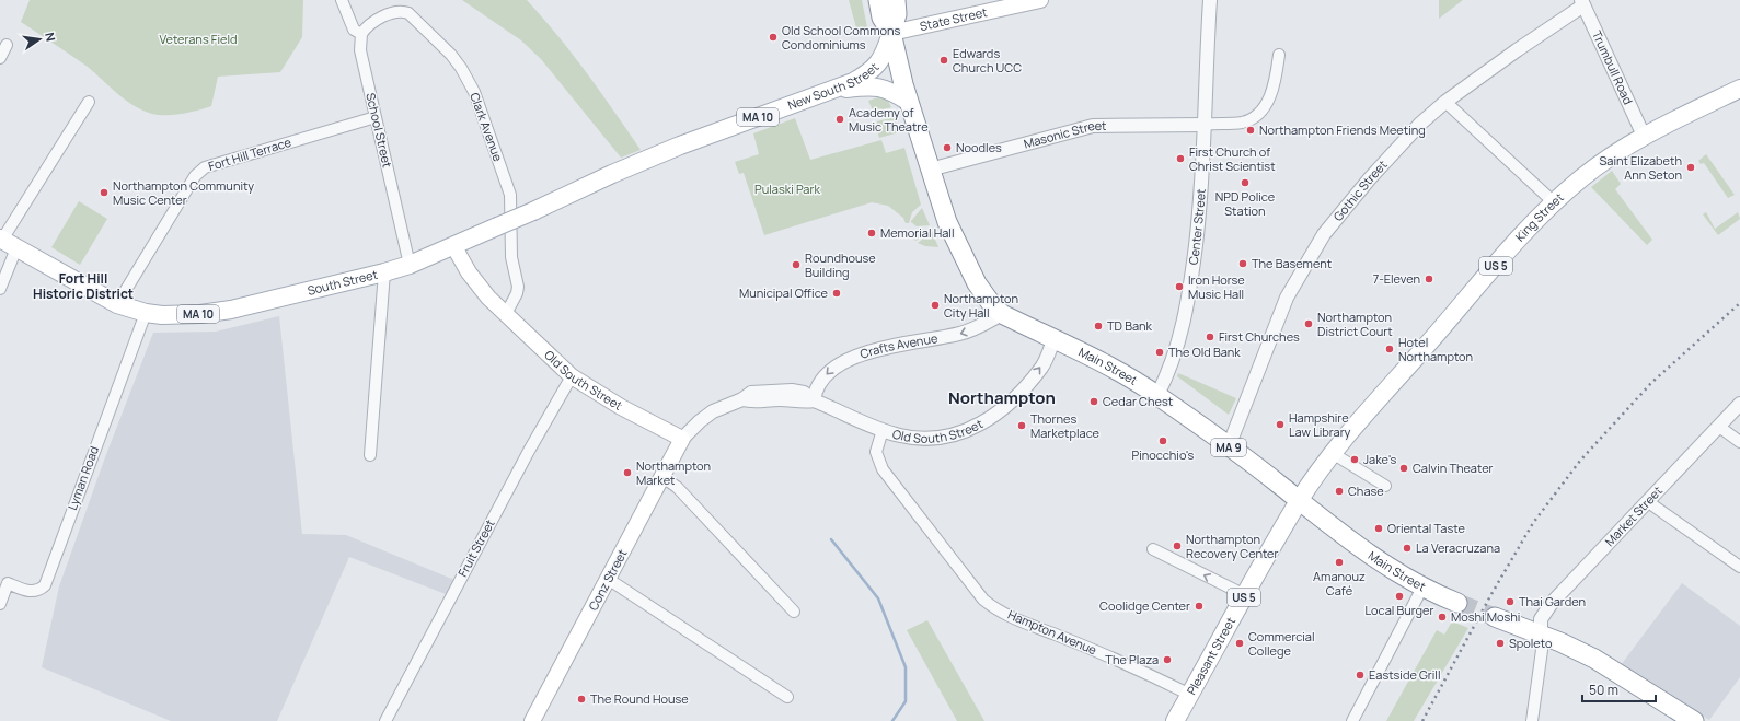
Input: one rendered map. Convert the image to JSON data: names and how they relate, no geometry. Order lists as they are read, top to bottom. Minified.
{"streets":{"highway":["Main Street","MA 9"],"main road":["State Street","New South Street","MA 10","King Street","US 5","South Street","Old South Street","Conz Street","Pleasant Street"],"street":["Trumbull Road","Clark Avenue","School Street","Masonic Street","Fort Hill Terrace","Gothic Street","Center Street","Crafts Avenue","Lyman Road","Market Street","Fruit Street","Hampton Avenue"]},"crossings":[["State Street","New South Street"],["State Street","Main Street"],["Trumbull Road","Gothic Street"],["Trumbull Road","King Street"],["New South Street","MA 10"],["New South Street","South Street"],["New South Street","Main Street"],["MA 10","Main Street"],["Clark Avenue","Old South Street"],["School Street","Fort Hill Terrace"],["School Street","South Street"],["Masonic Street","Center Street"],["Masonic Street","Main Street"],["Fort Hill Terrace","South Street"],["Gothic Street","Main Street"],["King Street","Main Street"],["King Street","Pleasant Street"],["Center Street","Main Street"],["South Street","Old South Street"],["South Street","Lyman Road"],["Crafts Avenue","Main Street"],["Crafts Avenue","Old South Street"],["Main Street","Old South Street"],["Main Street","Pleasant Street"],["Old South Street","Fruit Street"],["Old South Street","Conz Street"],["Old South Street","Hampton Avenue"],["Hampton Avenue","Pleasant Street"]],"one_way":["Crafts Avenue"],"districts":["Fort Hill Historic District","Northampton"],"parks":["Veterans Field","Pulaski Park"],"places":["Old School Commons Condominiums","Edwards Church UCC","Academy of Music Theatre","Northampton Friends Meeting","Noodles","First Church of Christ Scientist","Saint Elizabeth Ann Seton","NPD Police Station","Northampton Community Music Center","Memorial Hall","The Basement","Roundhouse Building","7-Eleven","Iron Horse Music Hall","Municipal Office","Northampton City Hall","Northampton District Court","TD Bank","First Churches","Hotel Northampton","The Old Bank","Cedar Chest","Hampshire Law Library","Thornes Marketplace","Pinocchio's","Jake's","Calvin Theater","Northampton Market","Chase","Oriental Taste","Northampton Recovery Center","La Veracruzana","Amanouz Café","Local Burger","Thai Garden","Coolidge Center","Moshi Moshi","Commercial College","Spoleto","The Plaza","Eastside Grill","The Round House"],"scale_bar":"50 m","north":"right"}
